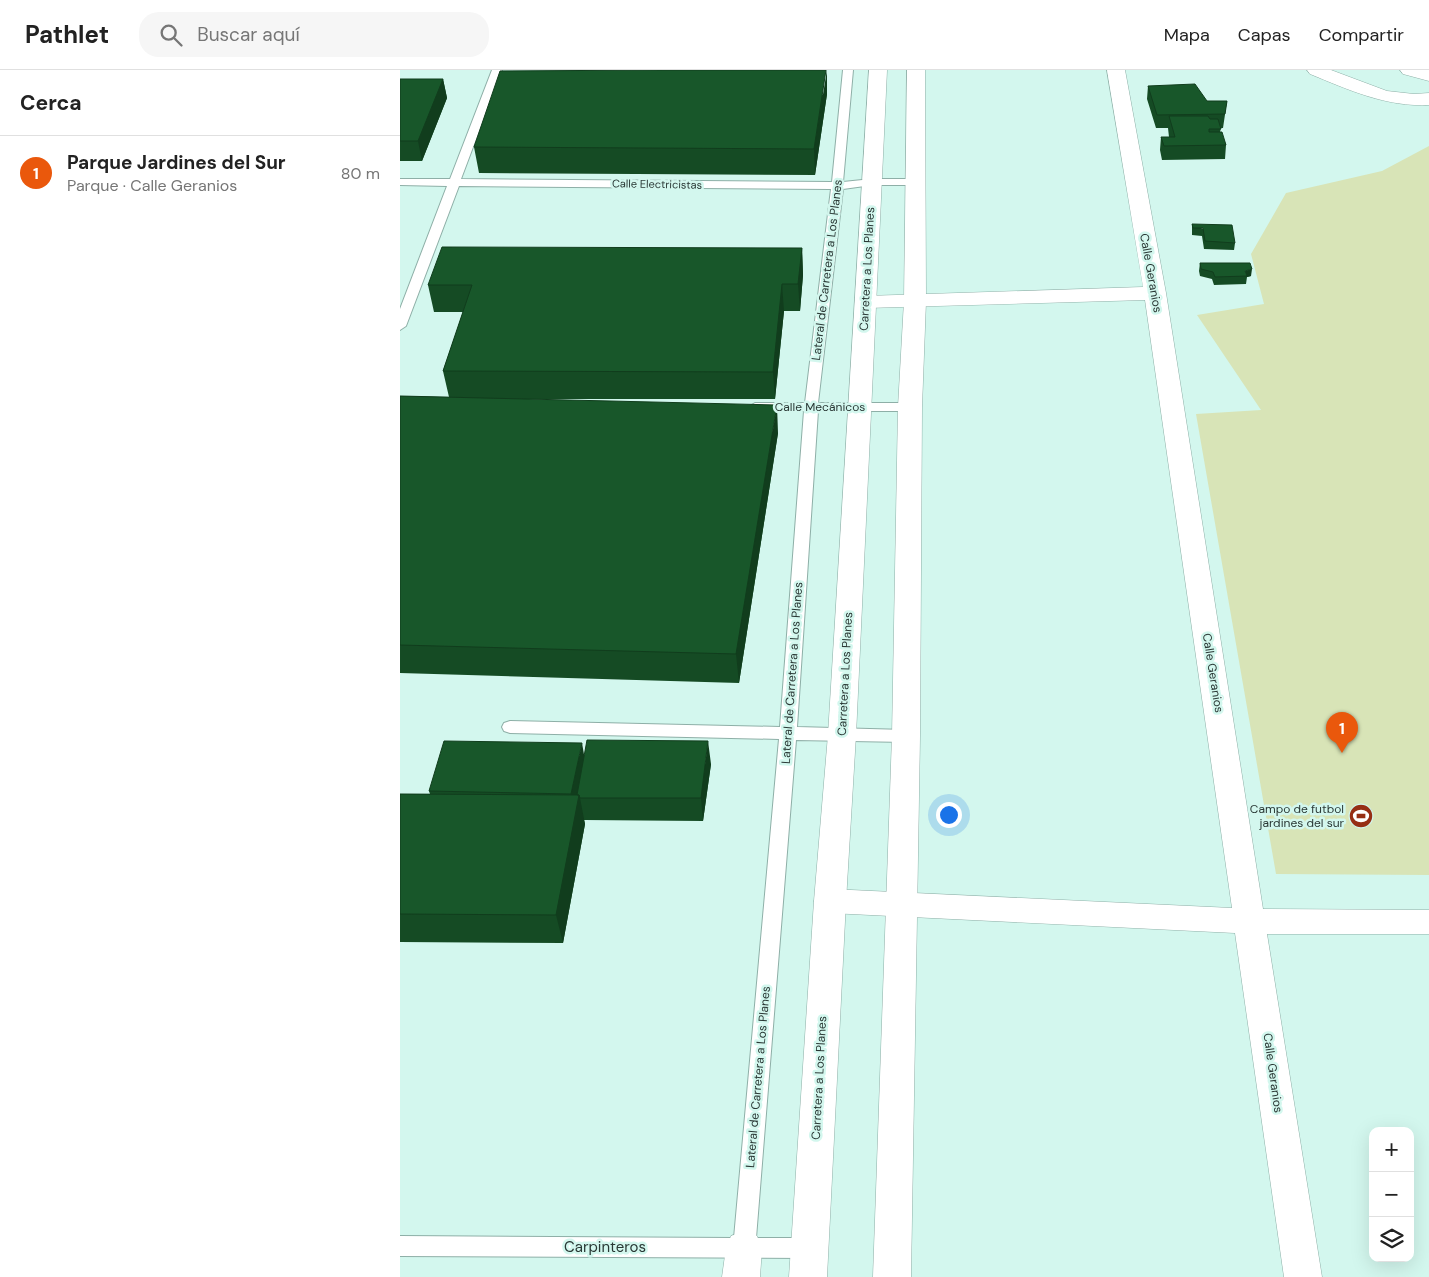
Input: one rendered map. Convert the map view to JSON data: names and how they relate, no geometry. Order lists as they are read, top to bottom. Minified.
{"streets":{"main road":["Carretera a Los Planes","Calle Geranios"],"lane":["Calle Electricistas","Lateral de Carretera a Los Planes","Calle Mecánicos","Carpinteros"]},"crossings":[["Calle Electricistas","Carretera a Los Planes"],["Calle Electricistas","Lateral de Carretera a Los Planes"],["Carretera a Los Planes","Calle Mecánicos"],["Carretera a Los Planes","Carpinteros"],["Lateral de Carretera a Los Planes","Calle Mecánicos"],["Lateral de Carretera a Los Planes","Carpinteros"]],"places":{"sports":["Campo de futbol jardines del sur"]},"page":{"header":"Pathlet","search":"Buscar aquí","nav":["Mapa","Capas","Compartir"],"heading":"Cerca","list":[{"mark":"1","name":"Parque Jardines del Sur","note":"Parque · Calle Geranios","value":"80 m"}],"pins":"1","map_buttons":["+","−"]}}
